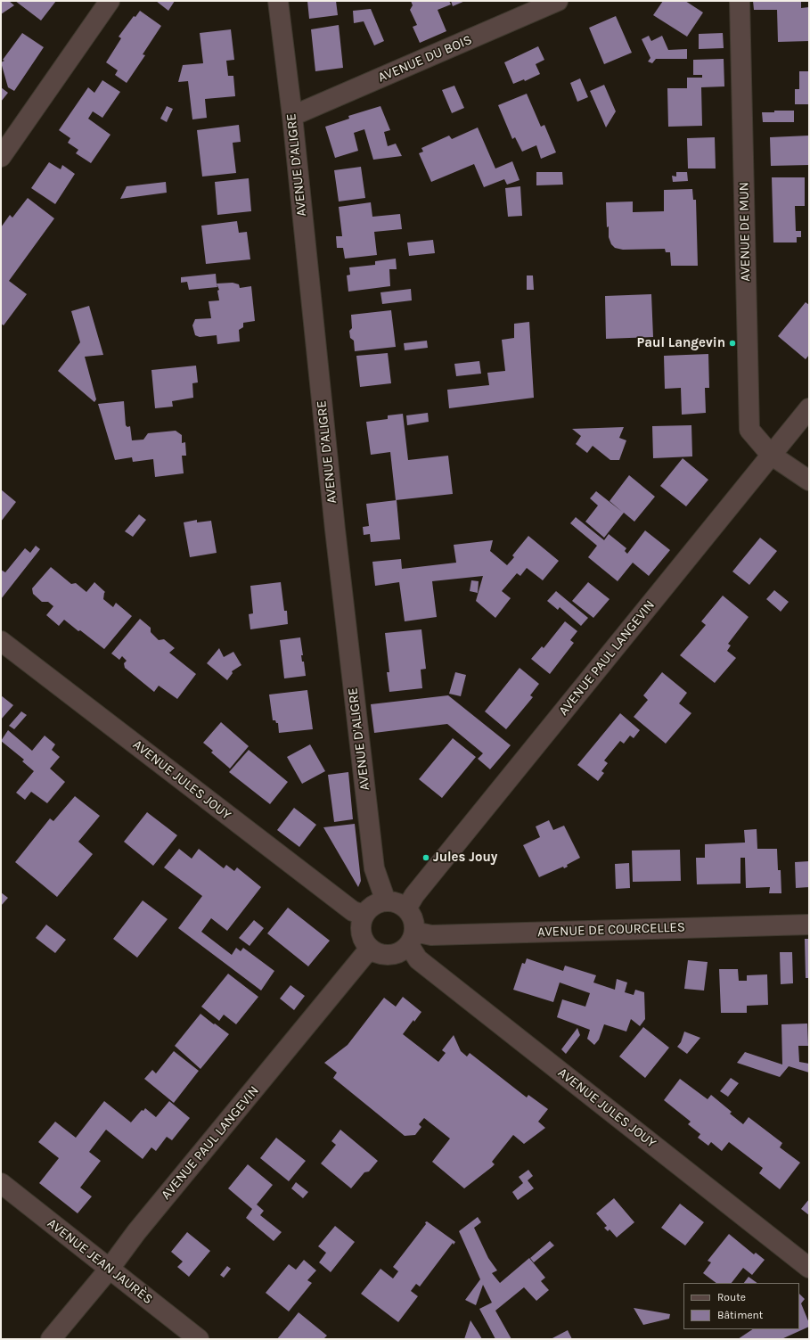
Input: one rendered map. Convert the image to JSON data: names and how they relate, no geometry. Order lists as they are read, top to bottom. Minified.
{"streets":{"street":["AVENUE DU BOIS","AVENUE D'ALIGRE","AVENUE DE MUN","AVENUE PAUL LANGEVIN","AVENUE JULES JOUY","AVENUE DE COURCELLES","AVENUE JEAN JAURÈS"]},"crossings":[["AVENUE DU BOIS","AVENUE D'ALIGRE"],["AVENUE D'ALIGRE","AVENUE PAUL LANGEVIN"],["AVENUE D'ALIGRE","AVENUE JULES JOUY"],["AVENUE D'ALIGRE","AVENUE DE COURCELLES"],["AVENUE DE MUN","AVENUE PAUL LANGEVIN"],["AVENUE PAUL LANGEVIN","AVENUE JULES JOUY"],["AVENUE PAUL LANGEVIN","AVENUE DE COURCELLES"],["AVENUE PAUL LANGEVIN","AVENUE JEAN JAURÈS"],["AVENUE JULES JOUY","AVENUE DE COURCELLES"]],"places":["Paul Langevin","Jules Jouy"],"legend":["Route","Bâtiment"]}
